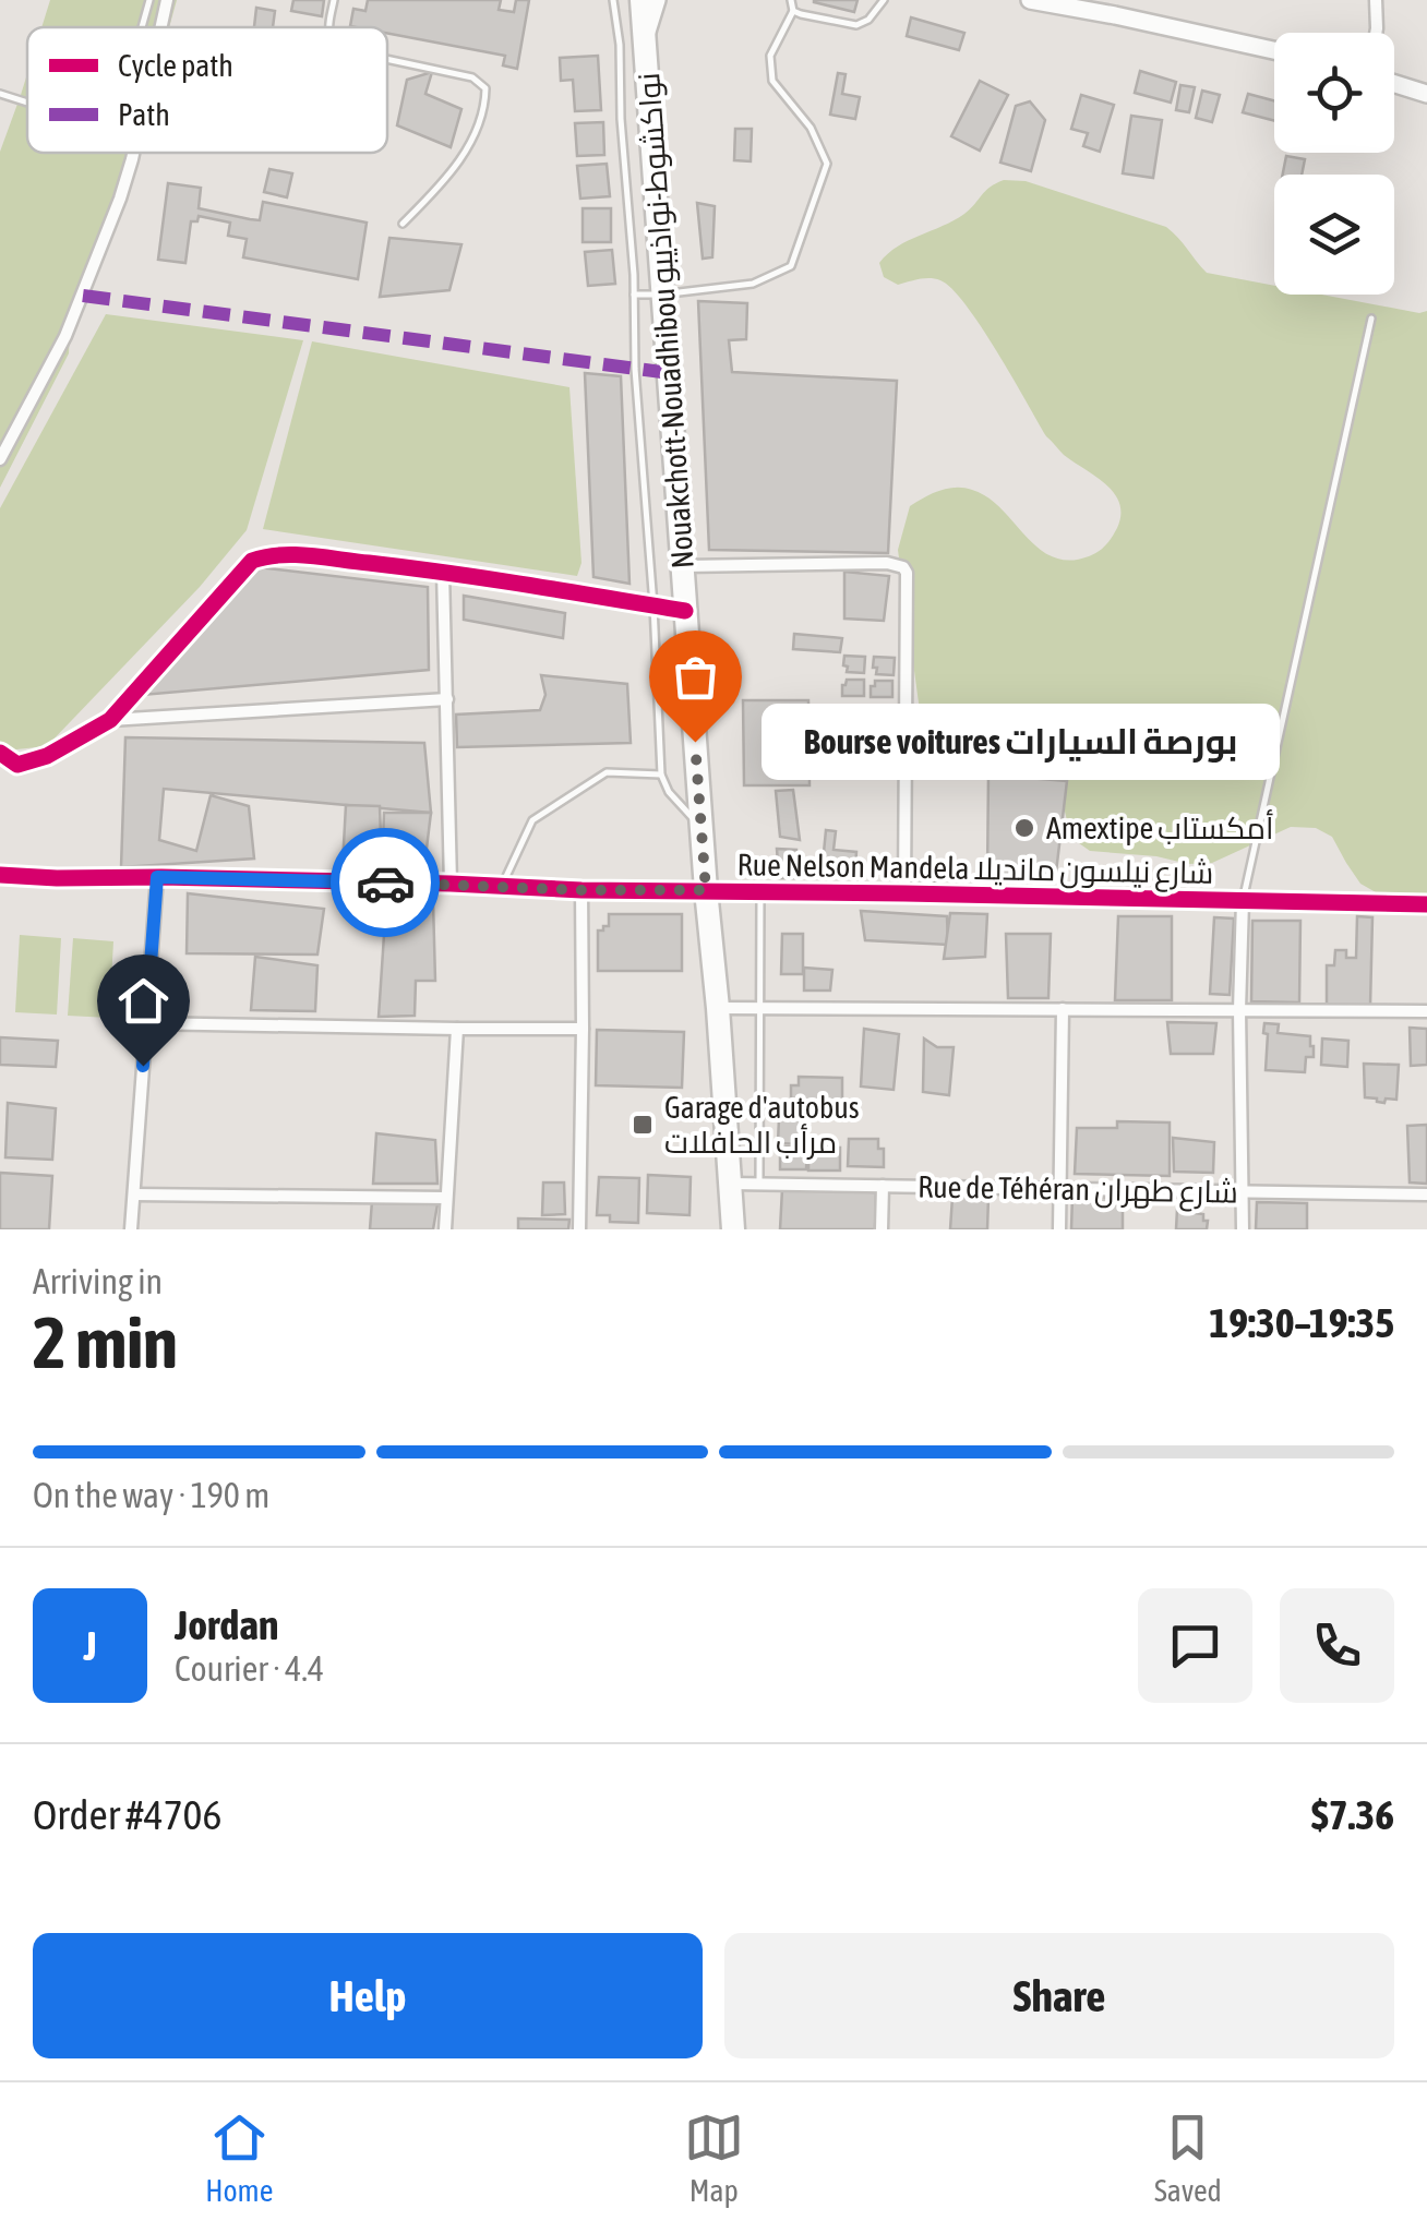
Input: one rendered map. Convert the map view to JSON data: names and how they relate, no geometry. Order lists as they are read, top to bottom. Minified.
{"streets":{"highway":["Nouakchott-Nouadhibou نواكشوط-نواذيبو"],"street":["Rue Nelson Mandela شارع نيلسون مانديلا","Rue de Téhéran شارع طهران"]},"crossings":[["Nouakchott-Nouadhibou نواكشوط-نواذيبو","Rue Nelson Mandela شارع نيلسون مانديلا"],["Nouakchott-Nouadhibou نواكشوط-نواذيبو","Rue de Téhéran شارع طهران"]],"places":{"other":["Bourse voitures بورصة السيارات","Amextipe أمكستاب"],"transit":["Garage d'autobus مرأب الحافلات"]},"legend":["Cycle path","Path"],"page":{"bubble":"Bourse voitures بورصة السيارات","heading":["2 min","Arriving in","19:30–19:35"],"panel":["Jordan","Courier · 4.4","Order #4706","$7.36"],"bar":"On the way · 190 m","round":"J","buttons":["Help","Share"],"tabs":["Home","Map","Saved"]}}
